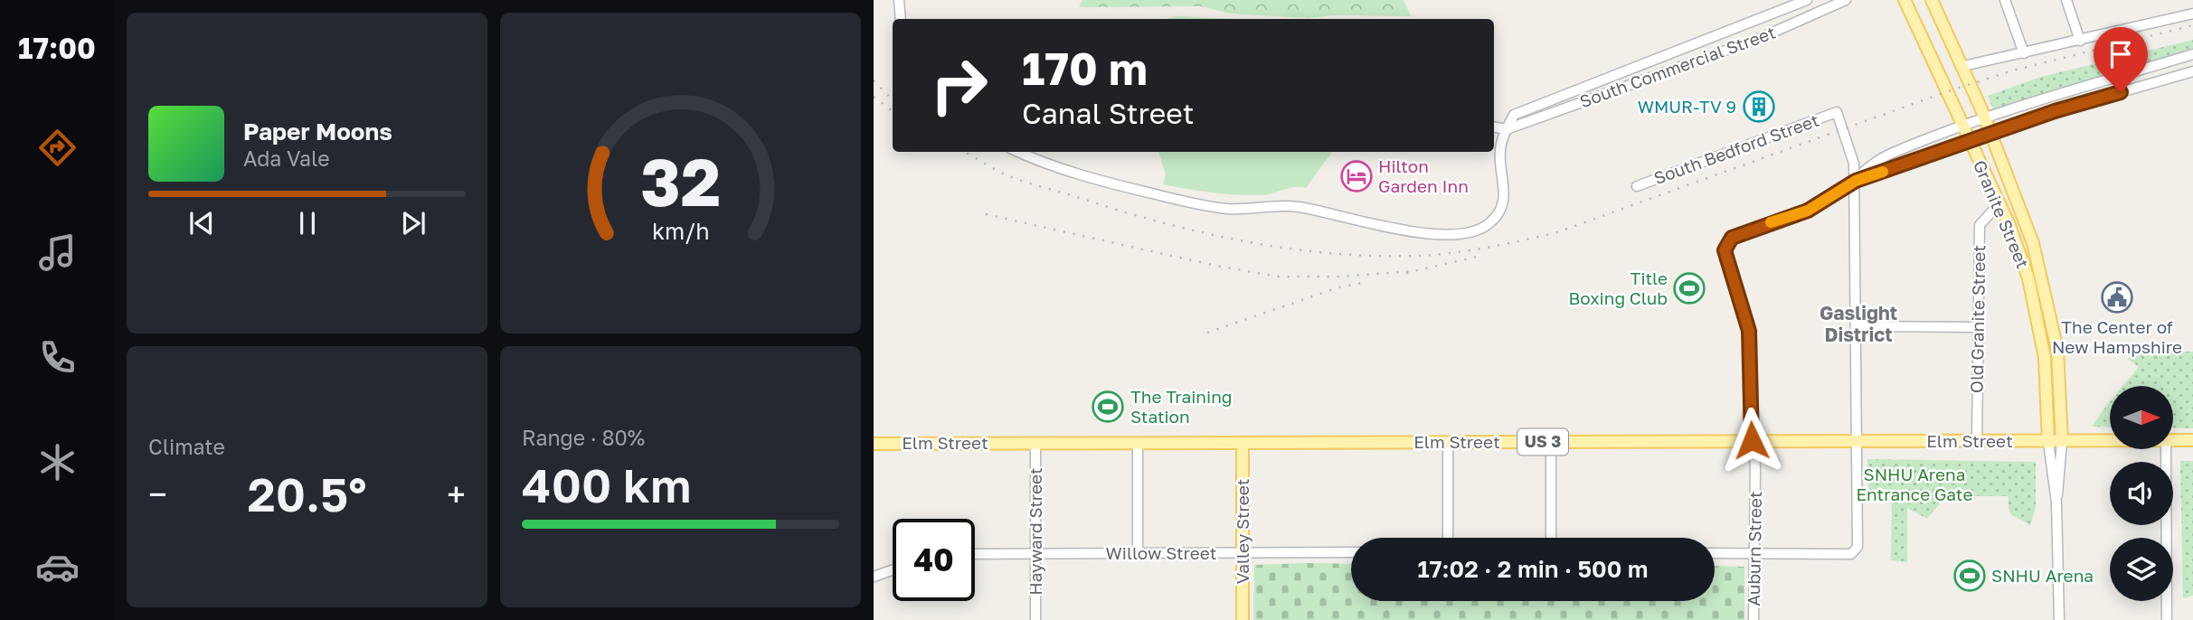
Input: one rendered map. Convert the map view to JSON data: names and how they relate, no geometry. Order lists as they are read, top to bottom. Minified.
{"streets":{"main road":["Granite Street","Elm Street","US 3","Valley Street"],"street":["South Commercial Street","South Bedford Street","Old Granite Street","Hayward Street","Auburn Street","Willow Street"]},"crossings":[["South Bedford Street","Auburn Street"],["Granite Street","Old Granite Street"],["Granite Street","Elm Street"],["Old Granite Street","Elm Street"],["Elm Street","Hayward Street"],["Elm Street","Valley Street"],["Elm Street","Auburn Street"],["Hayward Street","Willow Street"],["Valley Street","Willow Street"]],"districts":["Gaslight District"],"parks":["SNHU Arena Entrance Gate"],"places":{"building":["WMUR-TV 9"],"hotel":["Hilton Garden Inn"],"sports":["Title Boxing Club","The Training Station","SNHU Arena"],"public building":["The Center of New Hampshire"]},"north":"right","page":{"tabs":"17:00","turn":["170 m","Canal Street"],"song":["Paper Moons","Ada Vale"],"tile":["Climate",["Range · 80%","400 km"]],"heat":["−","20.5°","+"],"limit":"40","trip":"17:02 · 2 min · 500 m","gauge":["32","km/h"]}}
